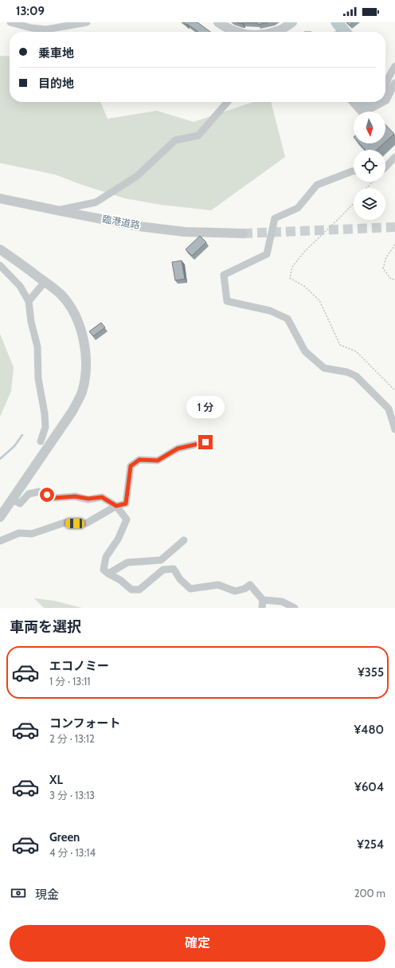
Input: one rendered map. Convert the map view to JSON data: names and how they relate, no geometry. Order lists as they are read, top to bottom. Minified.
{"streets":{"street":["臨港道路"]},"north":"bottom","page":{"status":"13:09","banner":["乗車地","目的地"],"bubble":"1 分","heading":"車両を選択","list":[{"name":"エコノミー","note":"1 分 · 13:11","value":"¥355"},{"name":"コンフォート","note":"2 分 · 13:12","value":"¥480"},{"name":"XL","note":"3 分 · 13:13","value":"¥604"},{"name":"Green","note":"4 分 · 13:14","value":"¥254"}],"pay":["現金","200 m"],"buttons":"確定"}}
